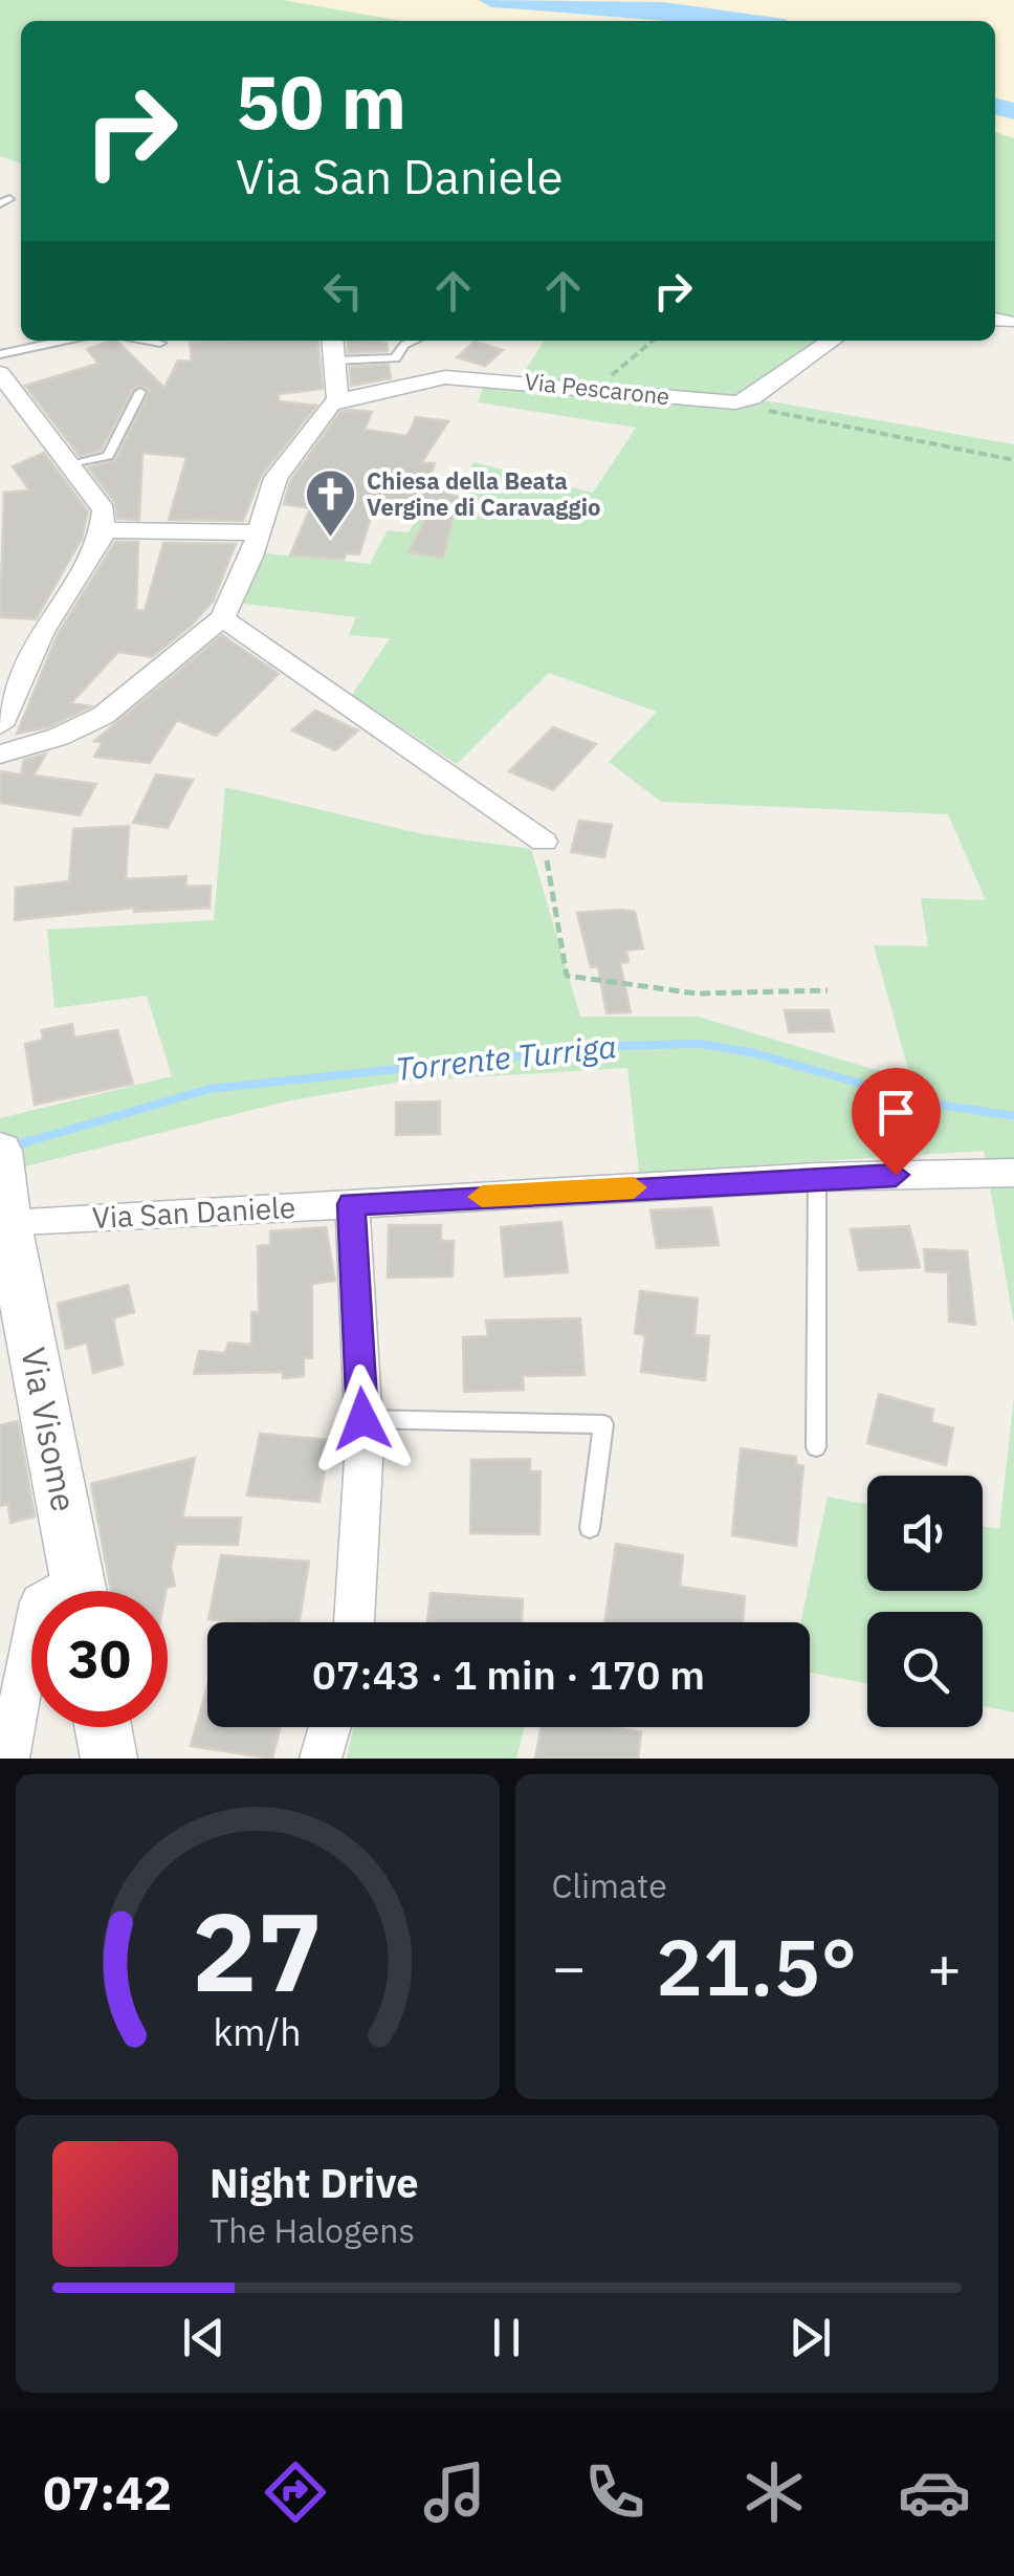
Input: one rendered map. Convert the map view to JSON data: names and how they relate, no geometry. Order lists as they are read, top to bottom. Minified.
{"streets":{"street":["Via Pescarone","Via San Daniele","Via Visome"]},"crossings":[["Via San Daniele","Via Visome"]],"water":["Torrente Turriga"],"places":{"church":["Chiesa della Beata Vergine di Caravaggio"]},"page":{"turn":["50 m","Via San Daniele"],"limit":"30","trip":"07:43 · 1 min · 170 m","tile":"Climate","heat":["−","21.5°","+"],"song":["Night Drive","The Halogens"],"tabs":"07:42","gauge":["27","km/h"]}}
